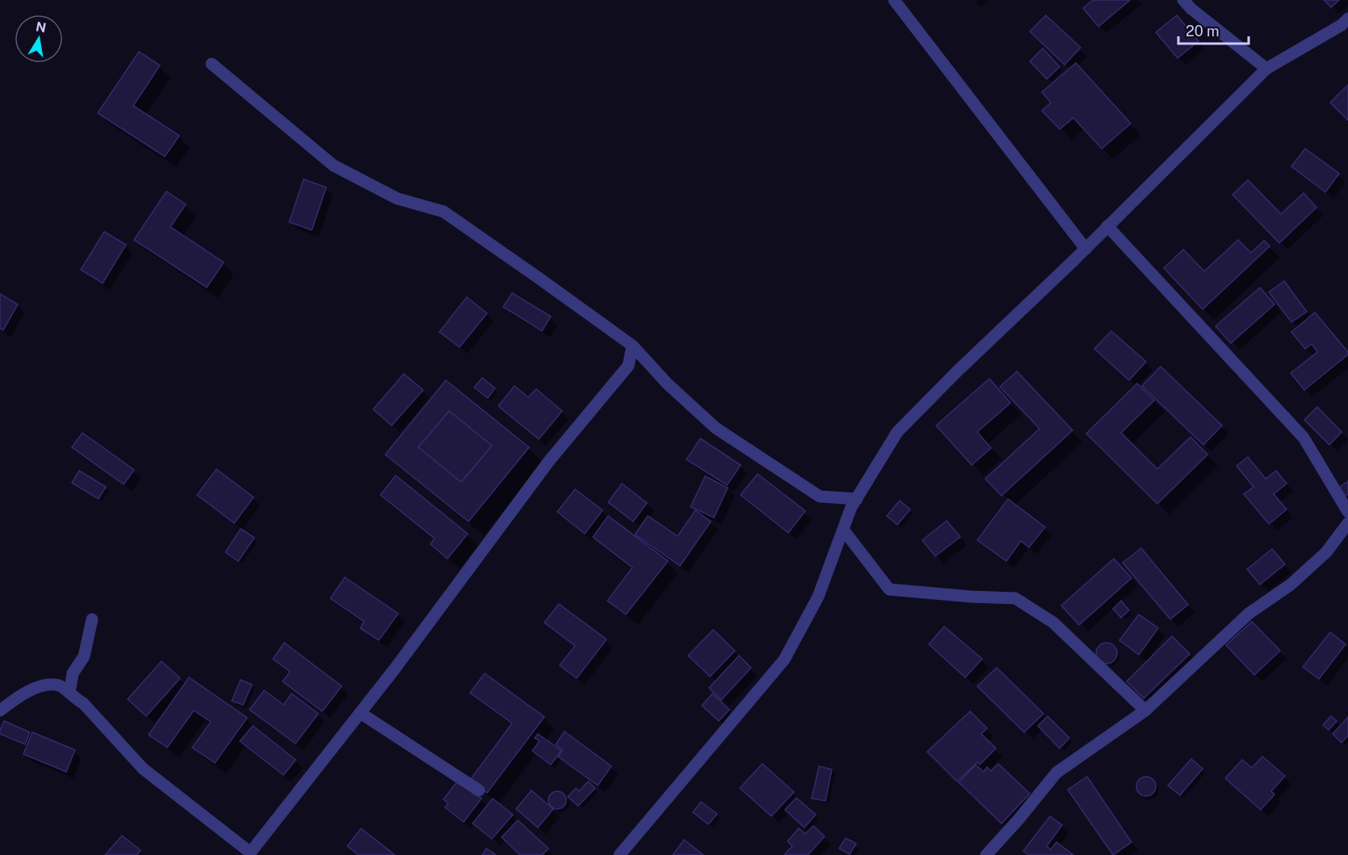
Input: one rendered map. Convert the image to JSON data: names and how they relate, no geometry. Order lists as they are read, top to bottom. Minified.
{"scale_bar":"20 m","north":"top"}
